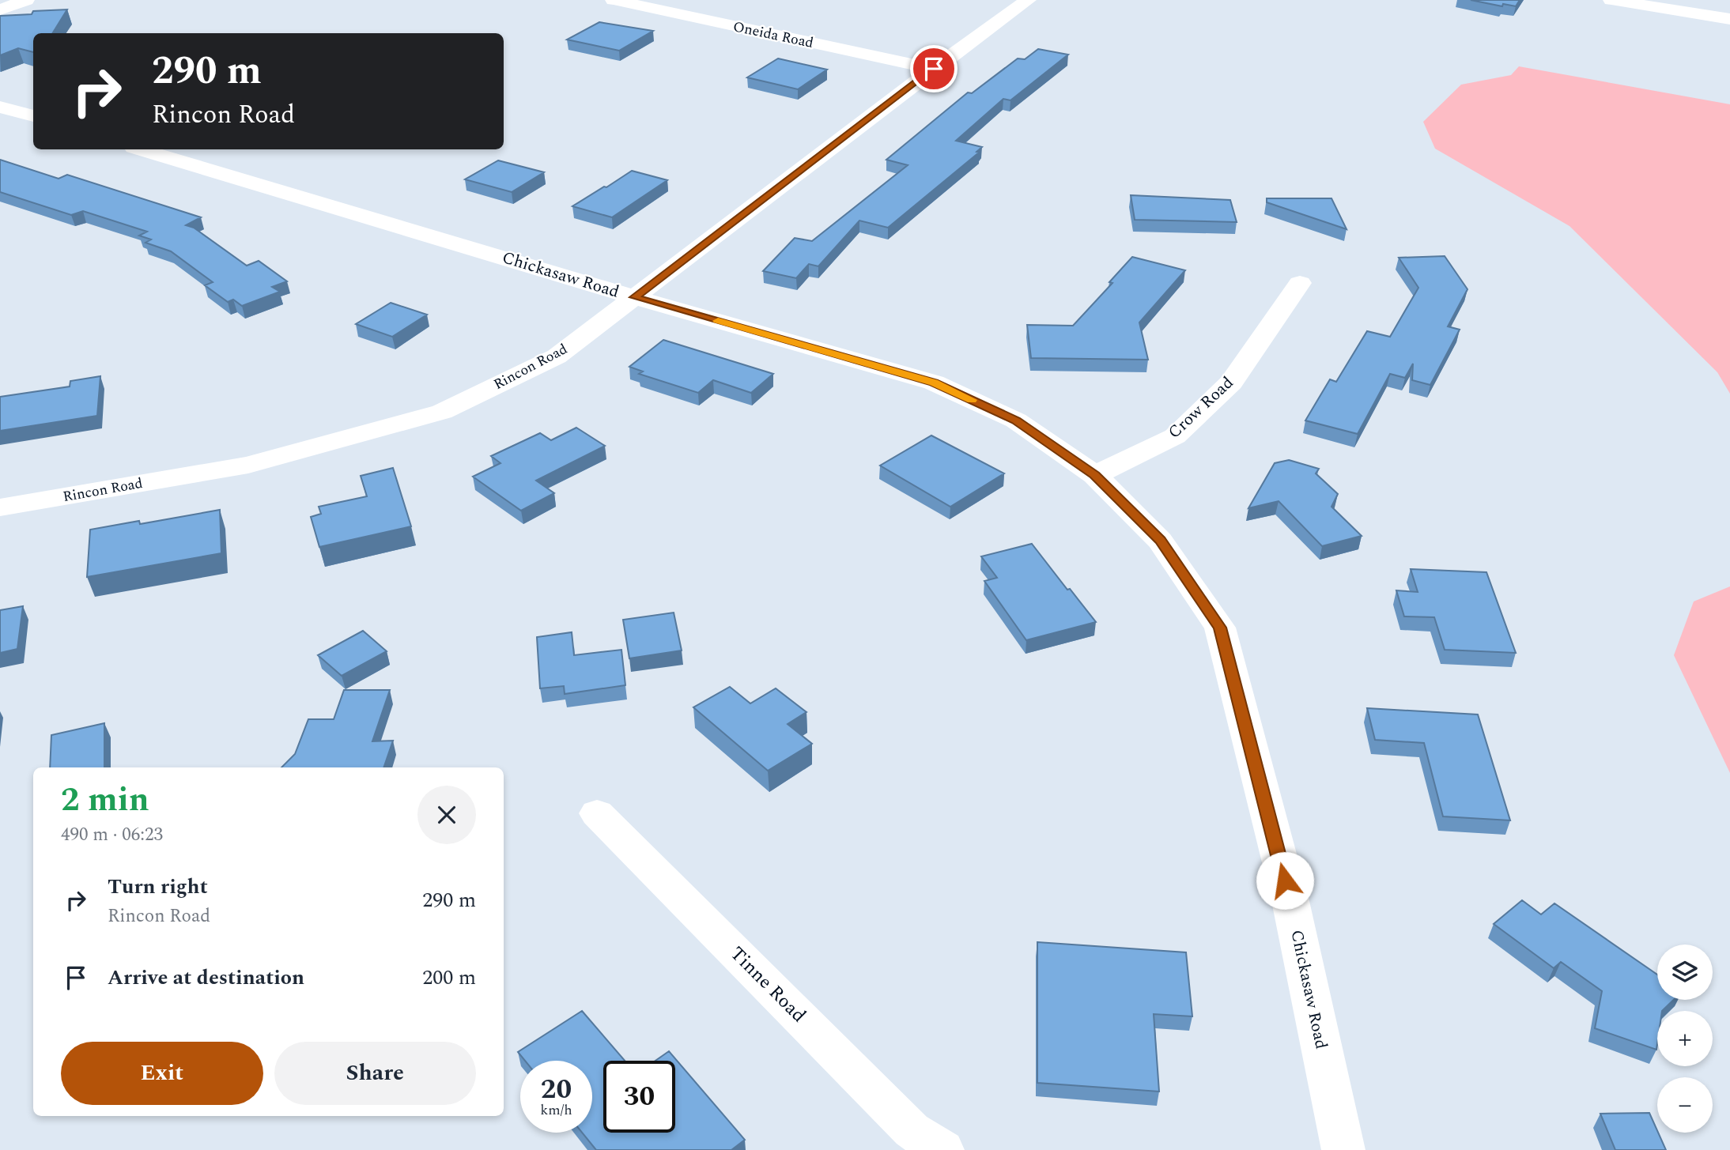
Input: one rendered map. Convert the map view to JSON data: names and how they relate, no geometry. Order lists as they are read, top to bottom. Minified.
{"streets":{"street":["Oneida Road","Chickasaw Road","Rincon Road","Crow Road","Tinne Road"]},"crossings":[["Oneida Road","Rincon Road"],["Chickasaw Road","Rincon Road"],["Chickasaw Road","Crow Road"]],"page":{"turn":["290 m","Rincon Road"],"heading":["2 min","490 m · 06:23"],"list":[{"name":"Turn right","note":"Rincon Road","value":"290 m"},{"name":"Arrive at destination","value":"200 m"}],"map_buttons":["+","−"],"buttons":["Exit","Share"],"speed":"20 km/h","limit":"30"}}
